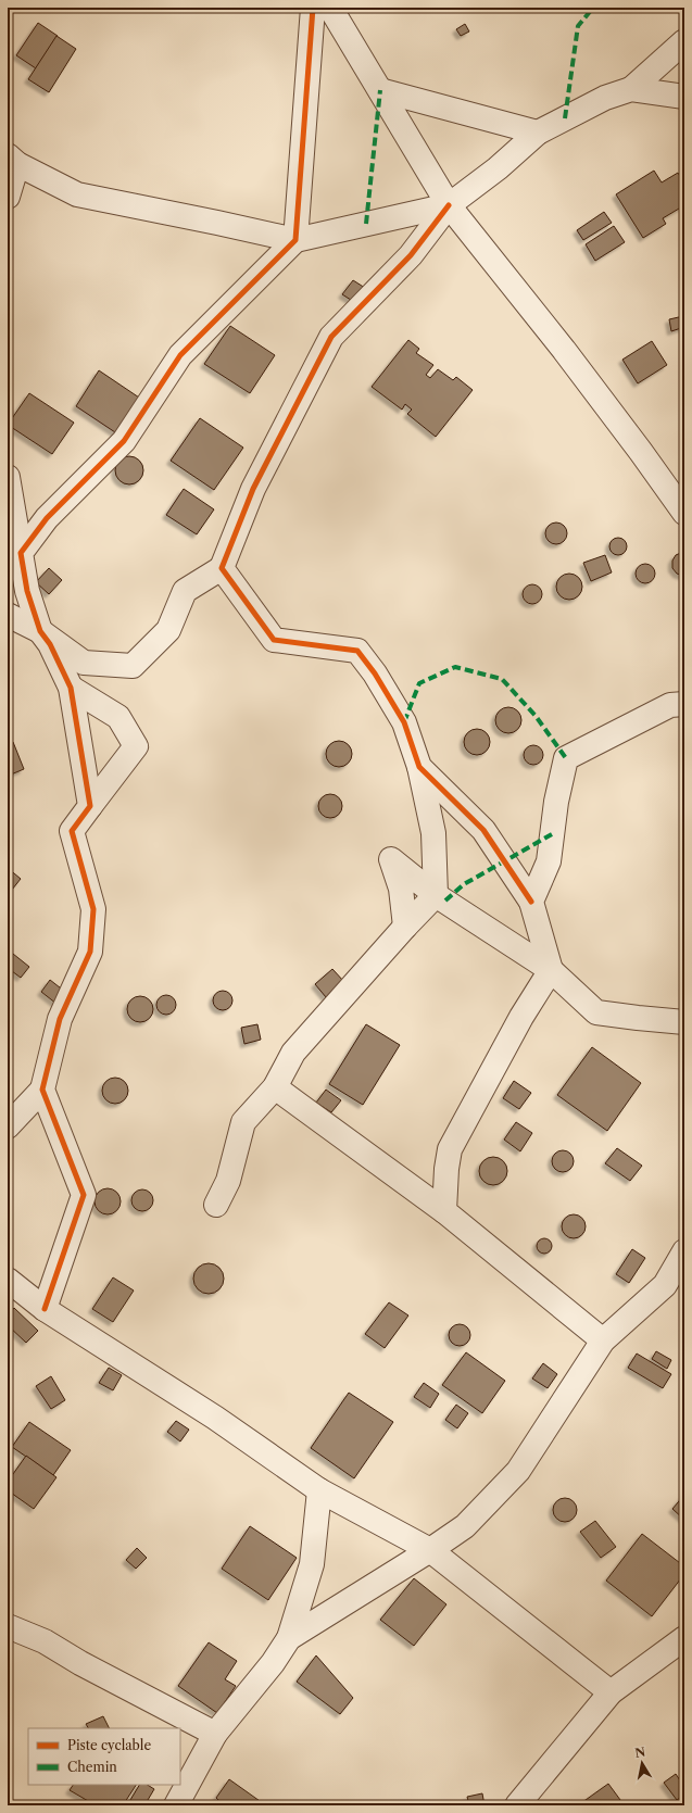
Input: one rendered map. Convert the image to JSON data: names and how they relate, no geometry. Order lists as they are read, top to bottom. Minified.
{"legend":["Piste cyclable","Chemin"],"north":"top"}
